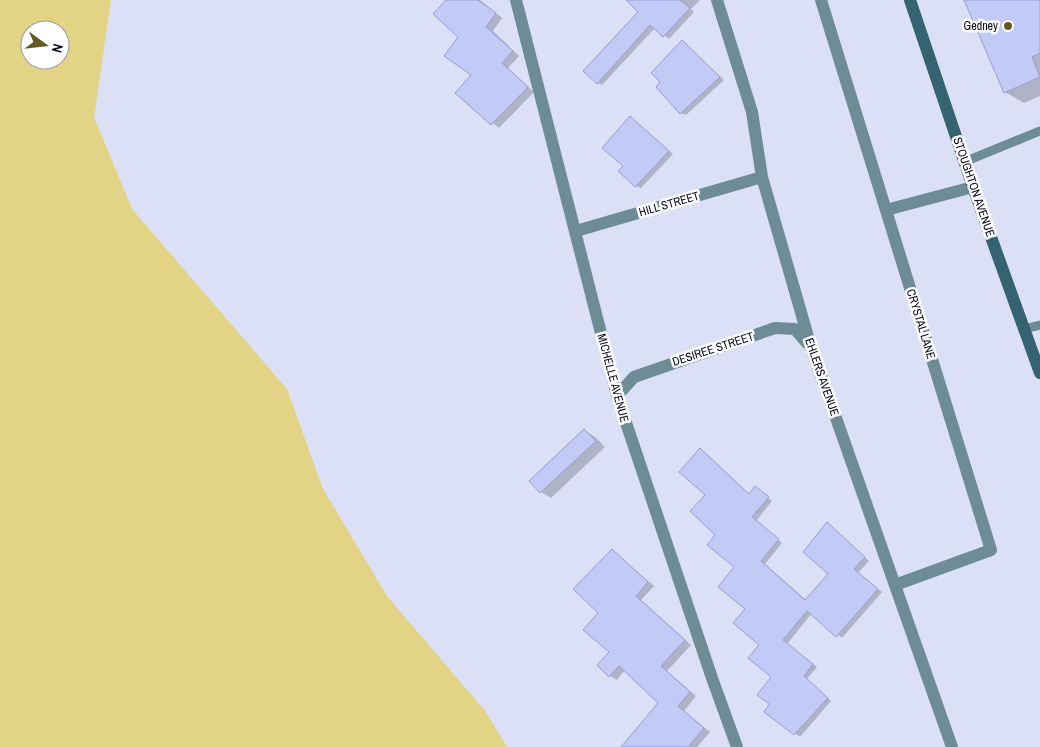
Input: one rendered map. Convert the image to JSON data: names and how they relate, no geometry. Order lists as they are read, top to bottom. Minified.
{"streets":{"street":["STOUGHTON AVENUE","HILL STREET","CRYSTAL LANE","DESIREE STREET","EHLERS AVENUE","MICHELLE AVENUE"]},"crossings":[["HILL STREET","EHLERS AVENUE"],["HILL STREET","MICHELLE AVENUE"],["CRYSTAL LANE","EHLERS AVENUE"],["DESIREE STREET","EHLERS AVENUE"],["DESIREE STREET","MICHELLE AVENUE"]],"places":["Gedney"],"north":"right"}
